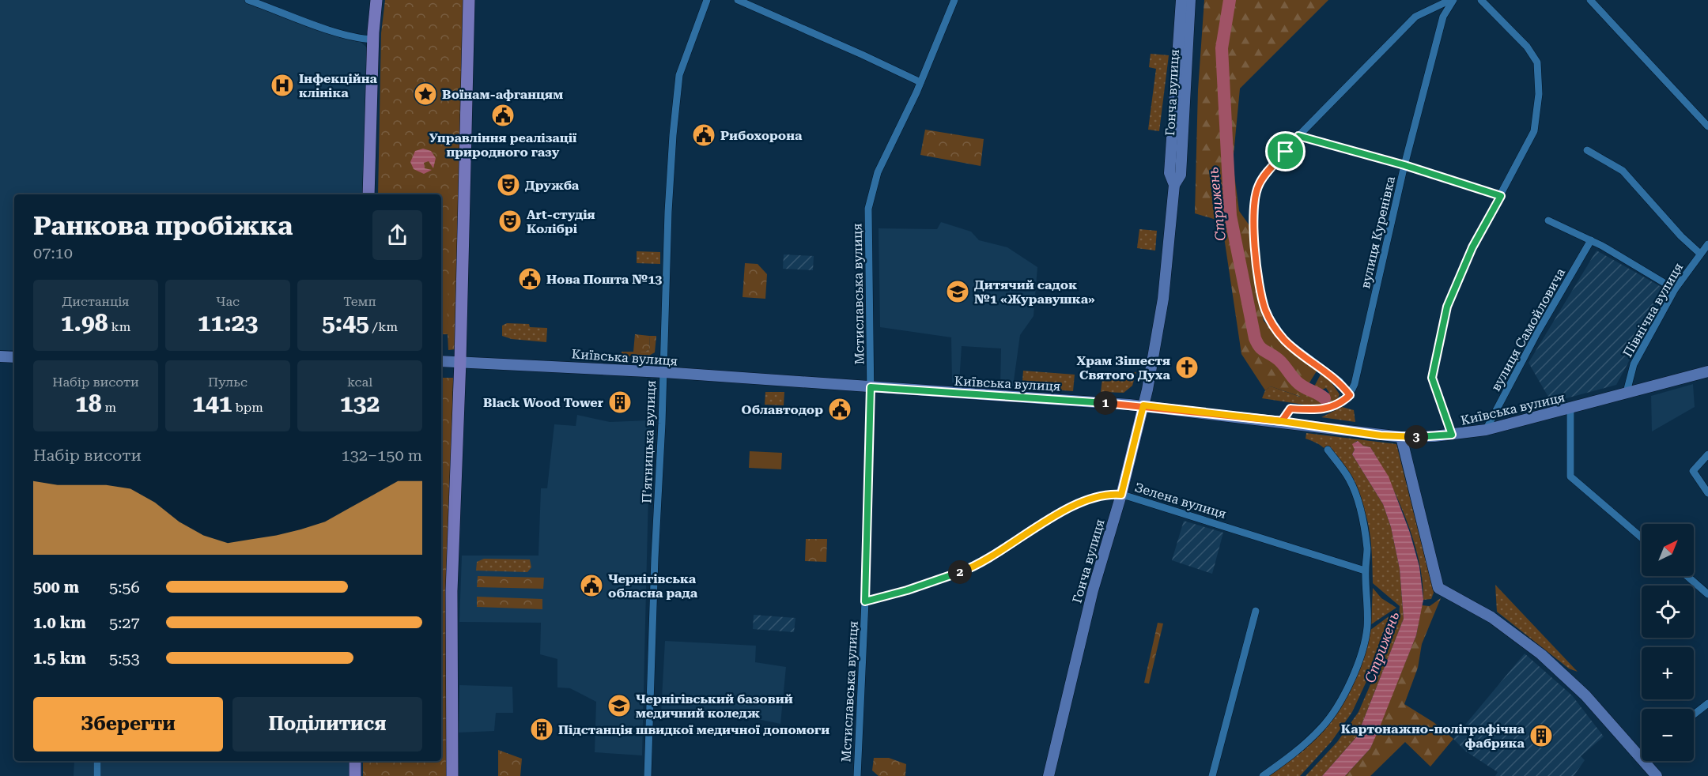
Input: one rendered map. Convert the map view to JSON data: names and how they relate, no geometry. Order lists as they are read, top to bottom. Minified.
{"streets":{"street":["Гонча вулиця","вулиця Куренівка","Мстиславська вулиця","Північна вулиця","вулиця Самойловича","Київська вулиця","Пʼятницька вулиця","Зелена вулиця"]},"crossings":[["Гонча вулиця","Київська вулиця"],["Гонча вулиця","Зелена вулиця"],["Мстиславська вулиця","Київська вулиця"],["Мстиславська вулиця","Зелена вулиця"],["Північна вулиця","Київська вулиця"],["вулиця Самойловича","Київська вулиця"],["Київська вулиця","Пʼятницька вулиця"]],"water":["Стрижень"],"places":{"hospital":["Інфекційна клініка"],"place":["Воїнам-афганцям"],"public building":["Управління реалізації природного газу","Рибохорона","Нова Пошта №13","Облавтодор","Чернігівська обласна рада"],"theatre":["Дружба","Art-студія Колібрі"],"school or university":["Дитячий садок №1 «Журавушка»","Чернігівський базовий медичний коледж"],"church":["Храм Зішестя Святого Духа"],"building":["Black Wood Tower","Підстанція швидкої медичної допомоги","Картонажно-поліграфічна фабрика"]},"north":"top right","page":{"heading":["Ранкова пробіжка","07:10"],"stats":[["Дистанція","1.98 km"],["Час","11:23"],["Темп","5:45 /km"],["Набір висоти","18 m"],["Пульс","141 bpm"],["kcal","132"]],"pins":["1","3","2"],"chart":["Набір висоти","132–150 m"],"map_buttons":["+","−"],"list":[{"name":"500 m","note":"5:56"},{"name":"1.0 km","note":"5:27"},{"name":"1.5 km","note":"5:53"}],"buttons":["Зберегти","Поділитися"]}}
